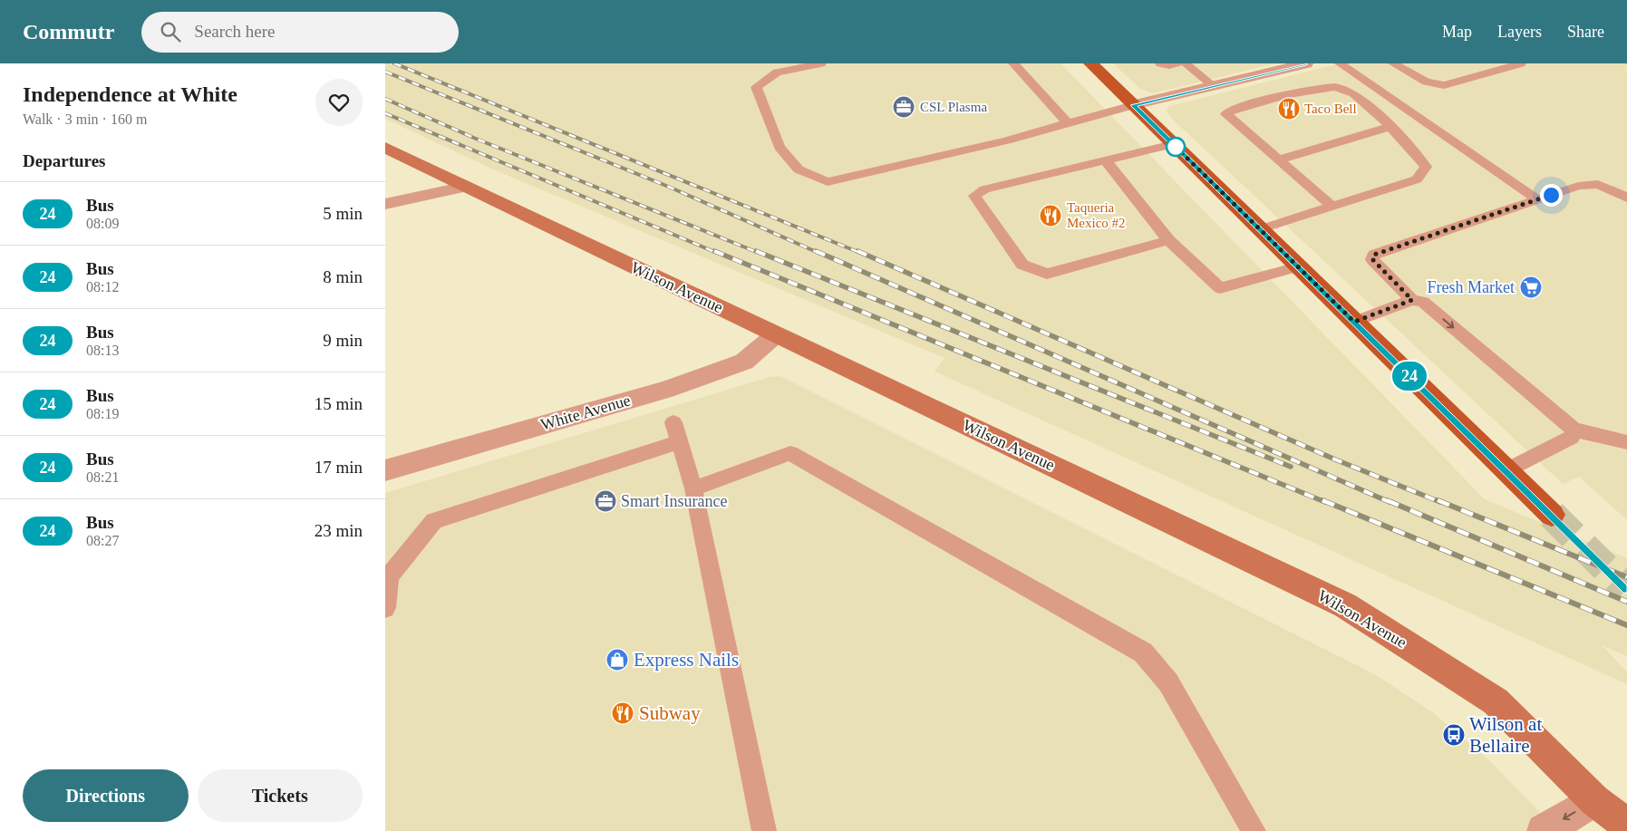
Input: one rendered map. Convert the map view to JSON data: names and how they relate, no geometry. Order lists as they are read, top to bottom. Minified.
{"streets":{"main road":["Wilson Avenue"],"street":["White Avenue"]},"crossings":[["Wilson Avenue","White Avenue"]],"places":{"office":["CSL Plasma","Smart Insurance"],"restaurant":["Taco Bell","Taqueria Mexico #2","Subway"],"supermarket":["Fresh Market"],"shop":["Express Nails"],"bus stop":["Wilson at Bellaire"]},"lines":["bus line 24"],"page":{"header":"Commutr","search":"Search here","nav":["Map","Layers","Share"],"heading":[["Independence at White","Walk · 3 min · 160 m"],"Departures"],"on_map":"24","list":[{"mark":"24","name":"Bus","note":"08:09","value":"5 min"},{"mark":"24","name":"Bus","note":"08:12","value":"8 min"},{"mark":"24","name":"Bus","note":"08:13","value":"9 min"},{"mark":"24","name":"Bus","note":"08:19","value":"15 min"},{"mark":"24","name":"Bus","note":"08:21","value":"17 min"},{"mark":"24","name":"Bus","note":"08:27","value":"23 min"}],"buttons":["Directions","Tickets"]}}
